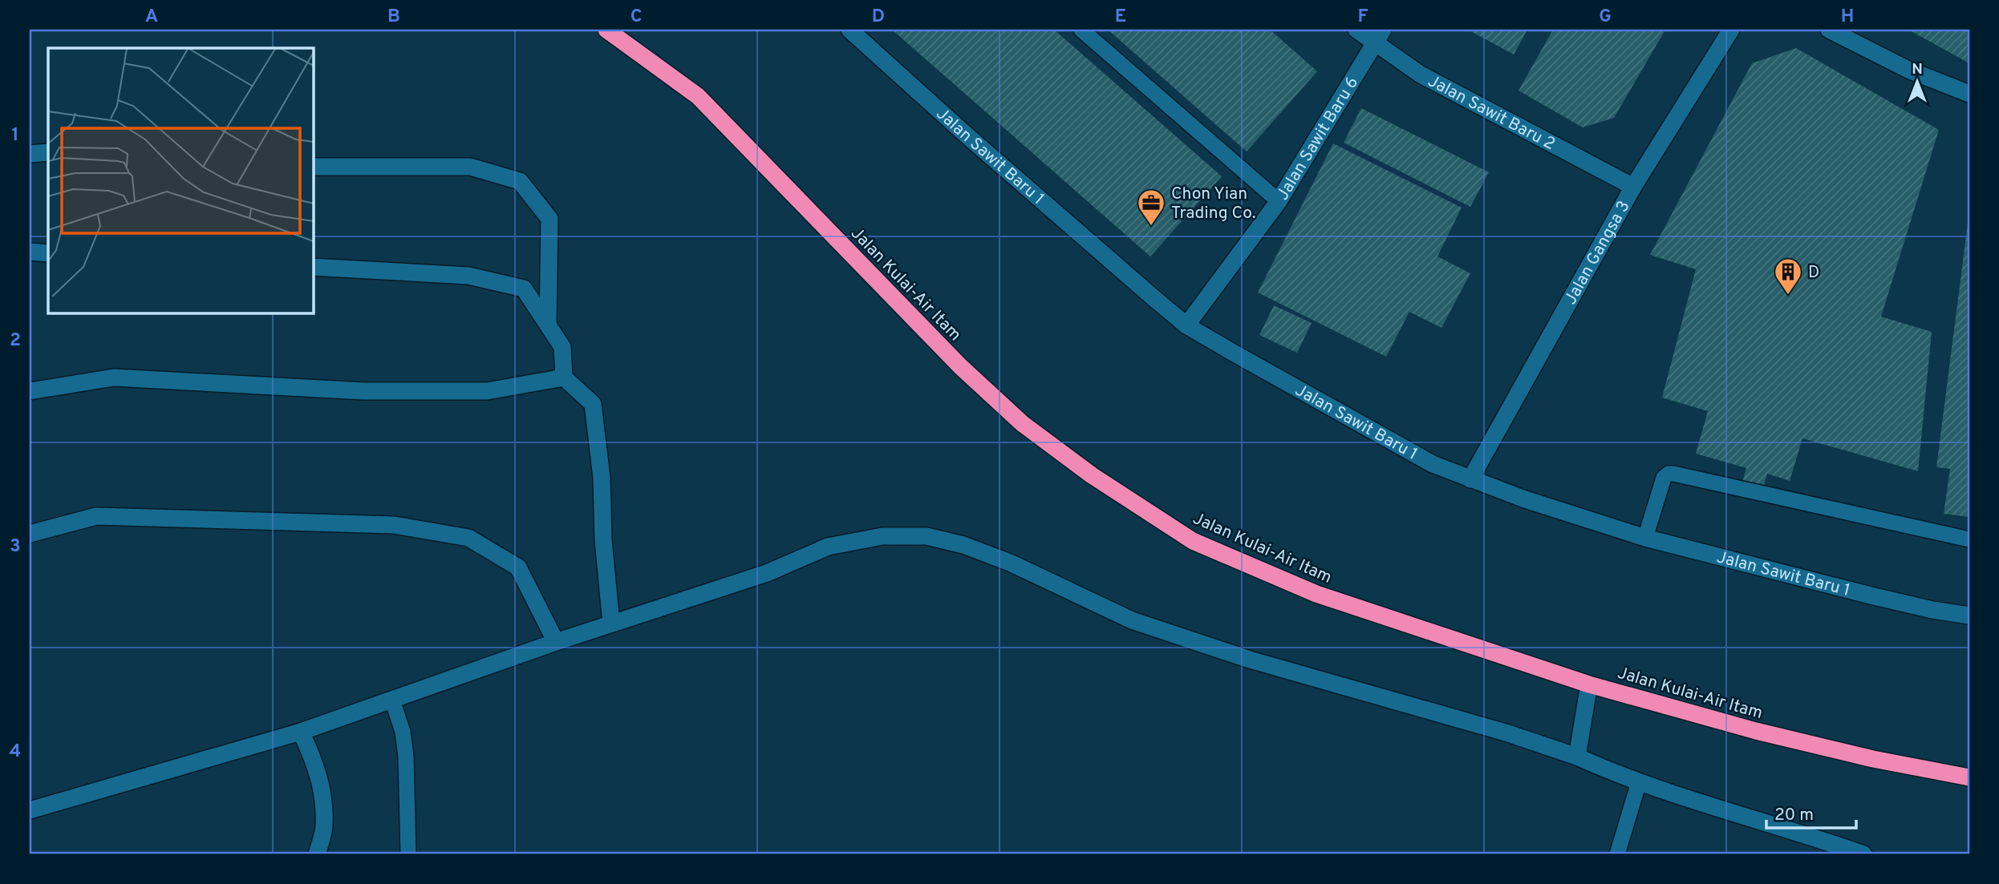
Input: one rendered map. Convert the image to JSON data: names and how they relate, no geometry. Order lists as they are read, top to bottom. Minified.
{"streets":{"highway":["Jalan Kulai-Air Itam"],"street":["Jalan Sawit Baru 2","Jalan Sawit Baru 6","Jalan Sawit Baru 1","Jalan Gangsa 3"]},"crossings":[["Jalan Sawit Baru 2","Jalan Sawit Baru 6"],["Jalan Sawit Baru 2","Jalan Gangsa 3"],["Jalan Sawit Baru 6","Jalan Sawit Baru 1"],["Jalan Sawit Baru 1","Jalan Gangsa 3"]],"places":{"office":["Chon Yian Trading Co."],"building":["D"]},"scale_bar":"20 m","north":"top","grid":{"columns":["A","B","C","D","E","F","G","H"],"rows":["1","2","3","4"]}}
